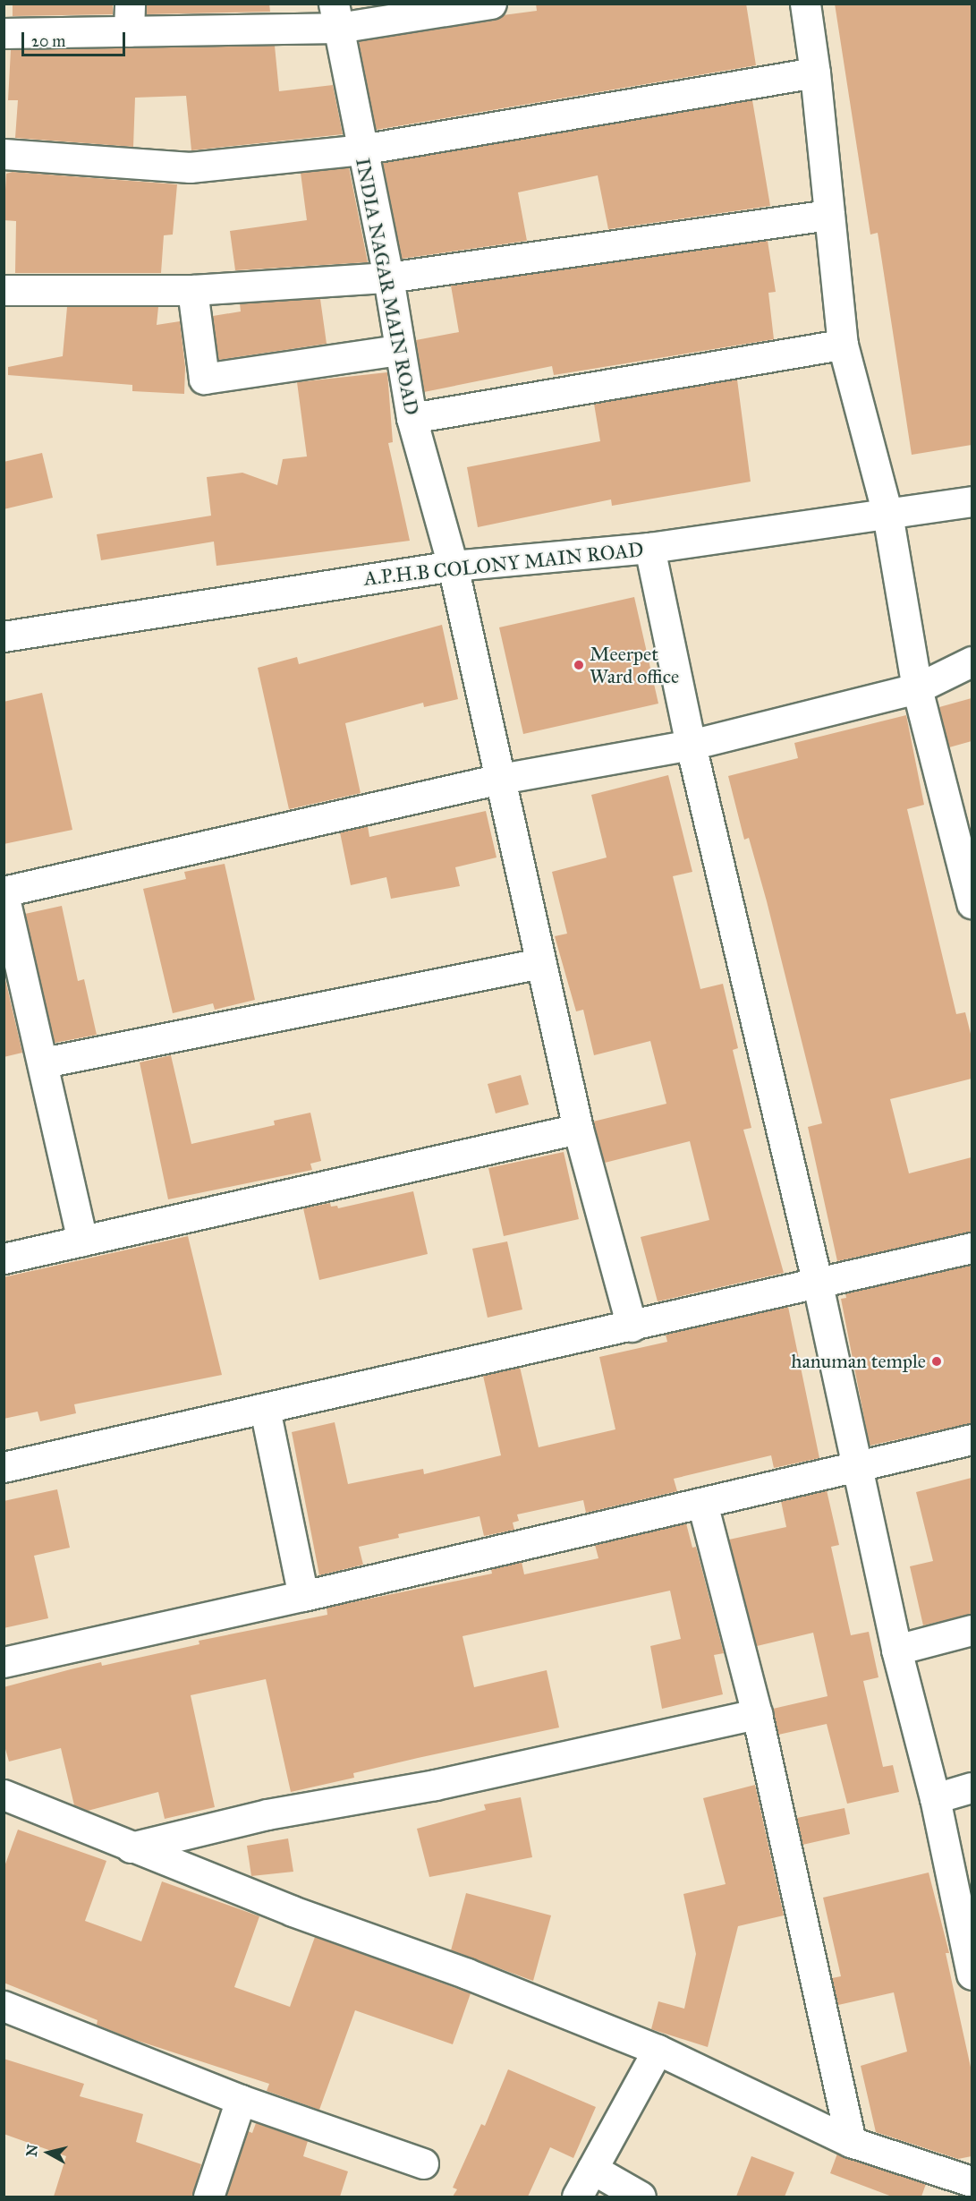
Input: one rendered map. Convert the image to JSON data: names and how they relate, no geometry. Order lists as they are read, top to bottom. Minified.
{"streets":{"street":["INDIA NAGAR MAIN ROAD","A.P.H.B COLONY MAIN ROAD"]},"crossings":[["INDIA NAGAR MAIN ROAD","A.P.H.B COLONY MAIN ROAD"]],"places":["Meerpet Ward office","hanuman temple"],"scale_bar":"20 m","north":"left"}
